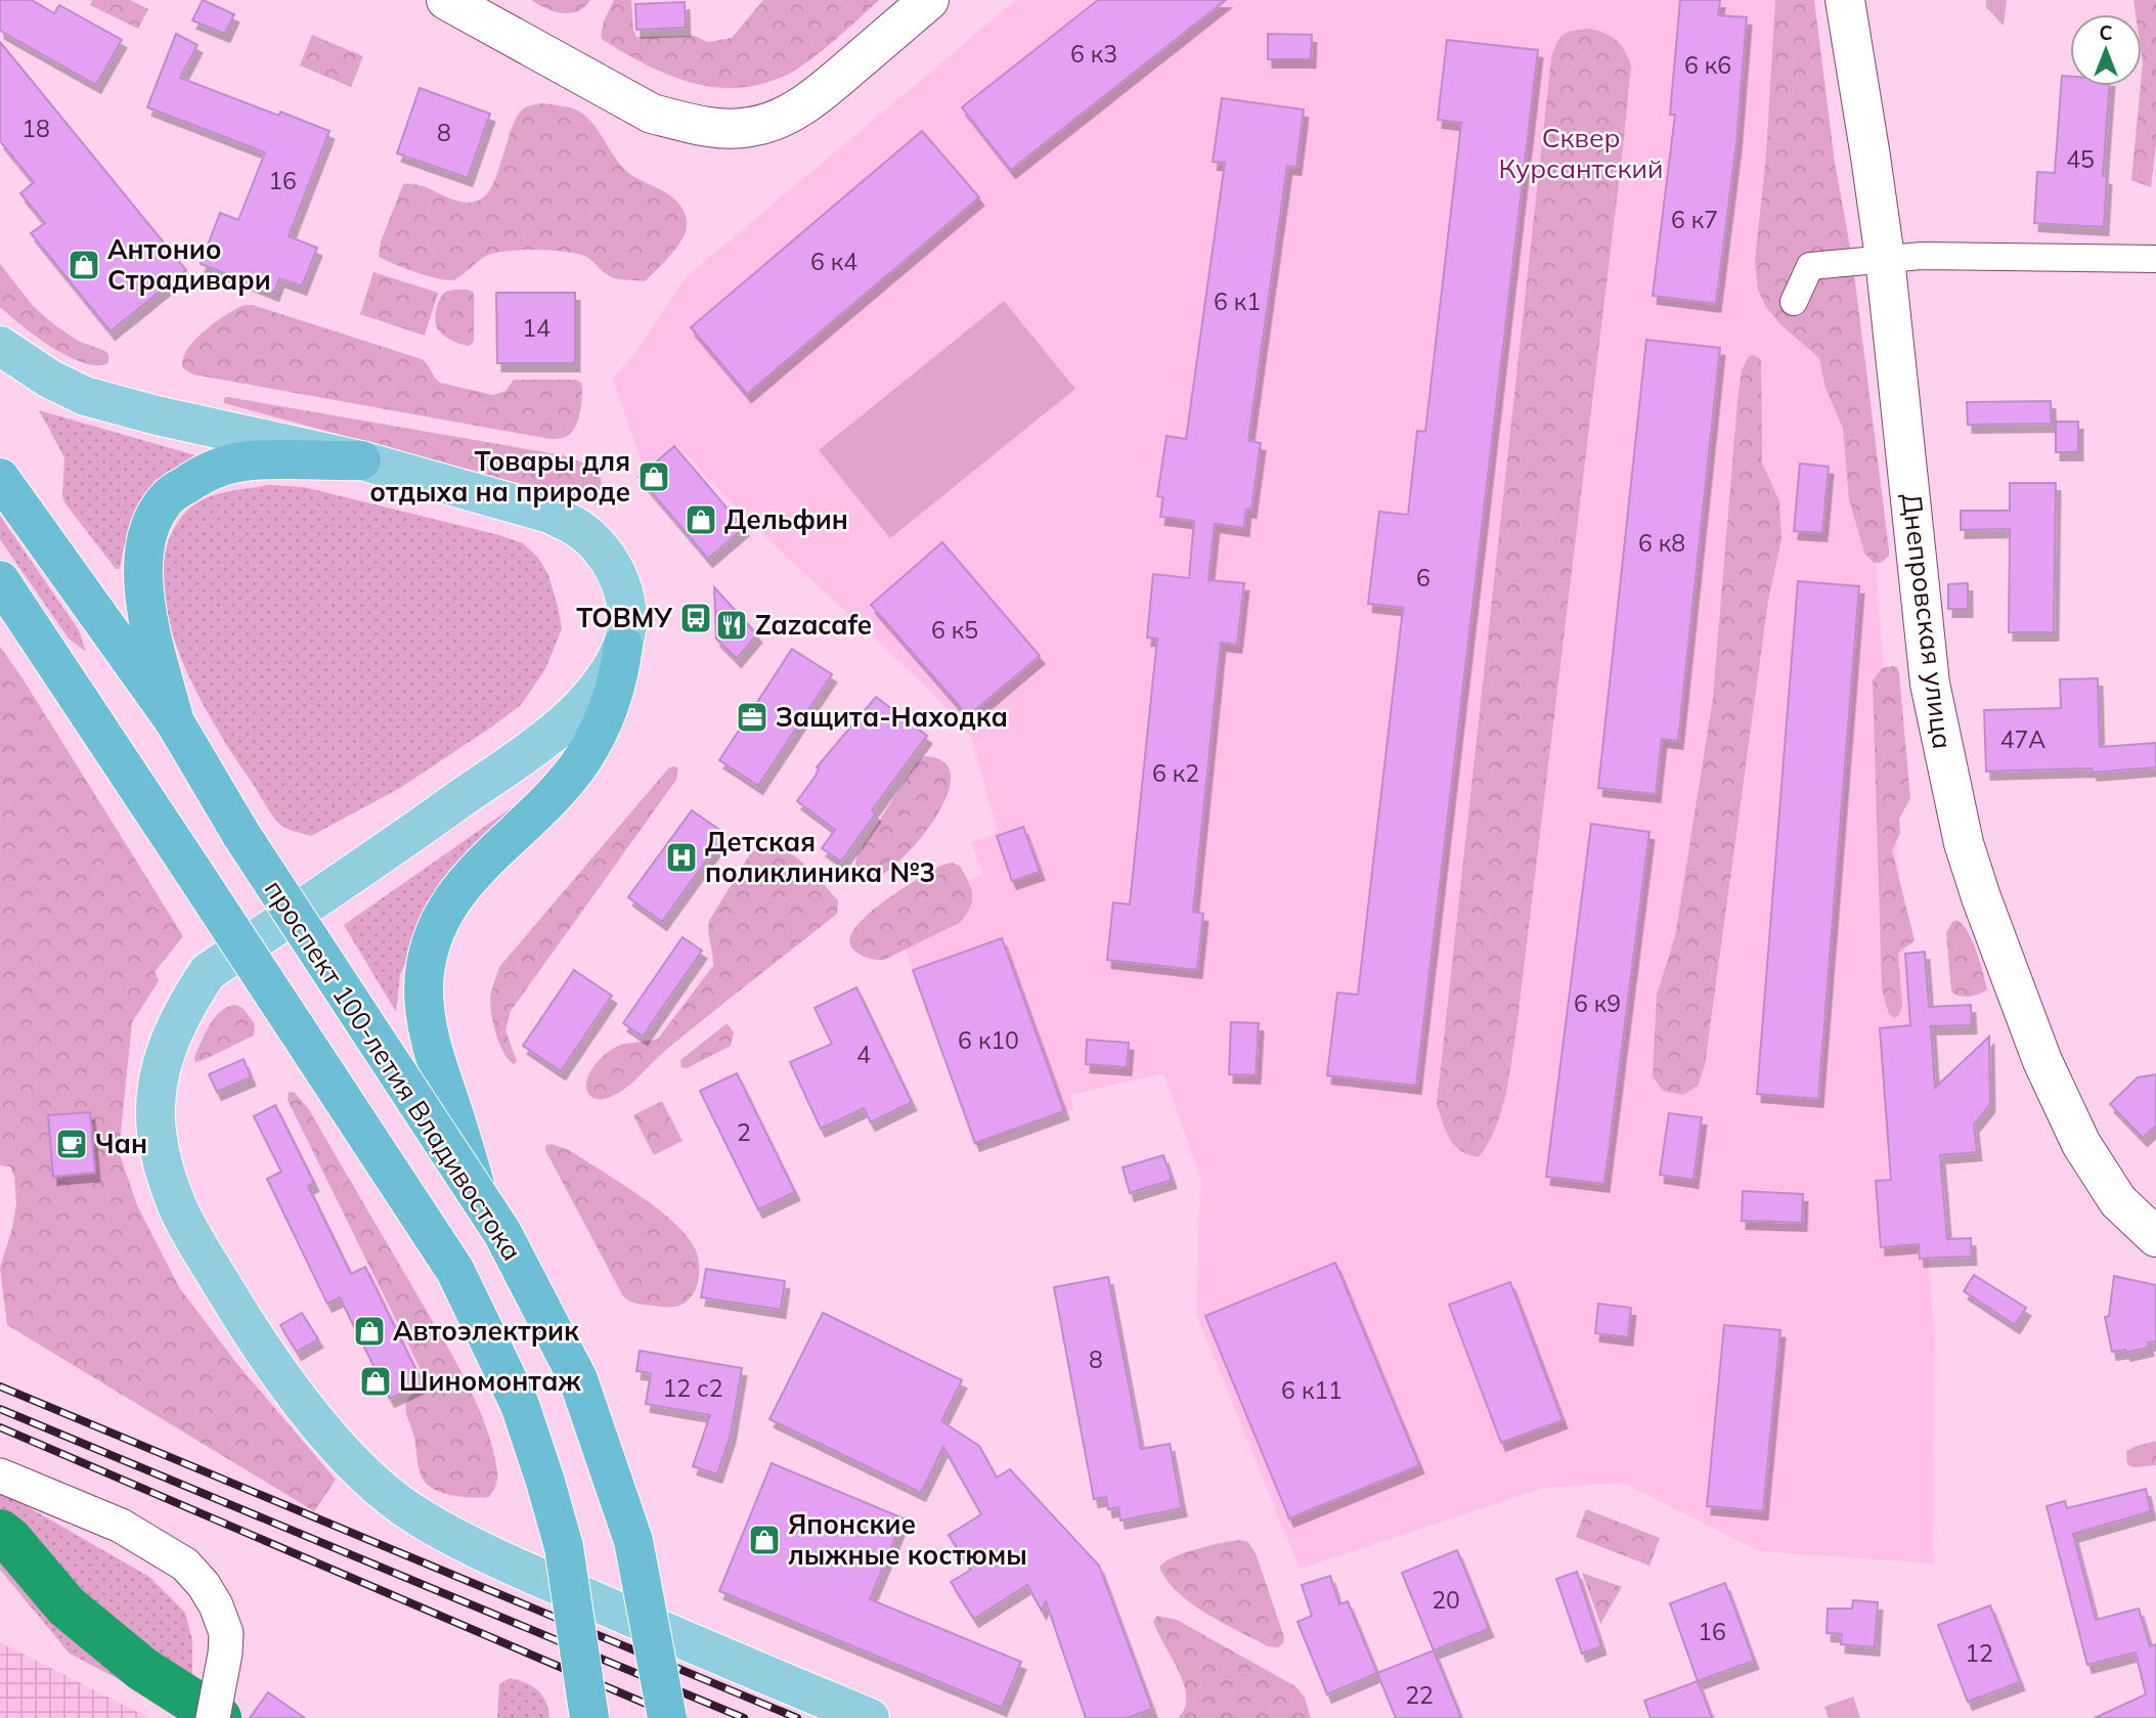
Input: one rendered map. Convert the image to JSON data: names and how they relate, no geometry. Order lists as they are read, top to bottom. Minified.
{"streets":{"highway":["проспект 100-летия Владивостока"],"main road":["Днепровская улица"]},"parks":["Сквер Курсантский"],"places":{"shop":["Антонио Страдивари","Товары для отдыха на природе","Дельфин","Автоэлектрик","Шиномонтаж","Японские лыжные костюмы"],"bus stop":["ТОВМУ"],"restaurant":["Zazacafe"],"office":["Защита-Находка"],"hospital":["Детская поликлиника №3"],"cafe":["Чан"]},"house_numbers":["6 к3","6 к6","18","8","45","16","6 к7","6 к4","6 к1","14","6 к8","6","6 к5","47А","6 к2","6 к9","6 к10","4","2","8","12 с2","6 к11","20","16","12","22"],"north":"top"}
